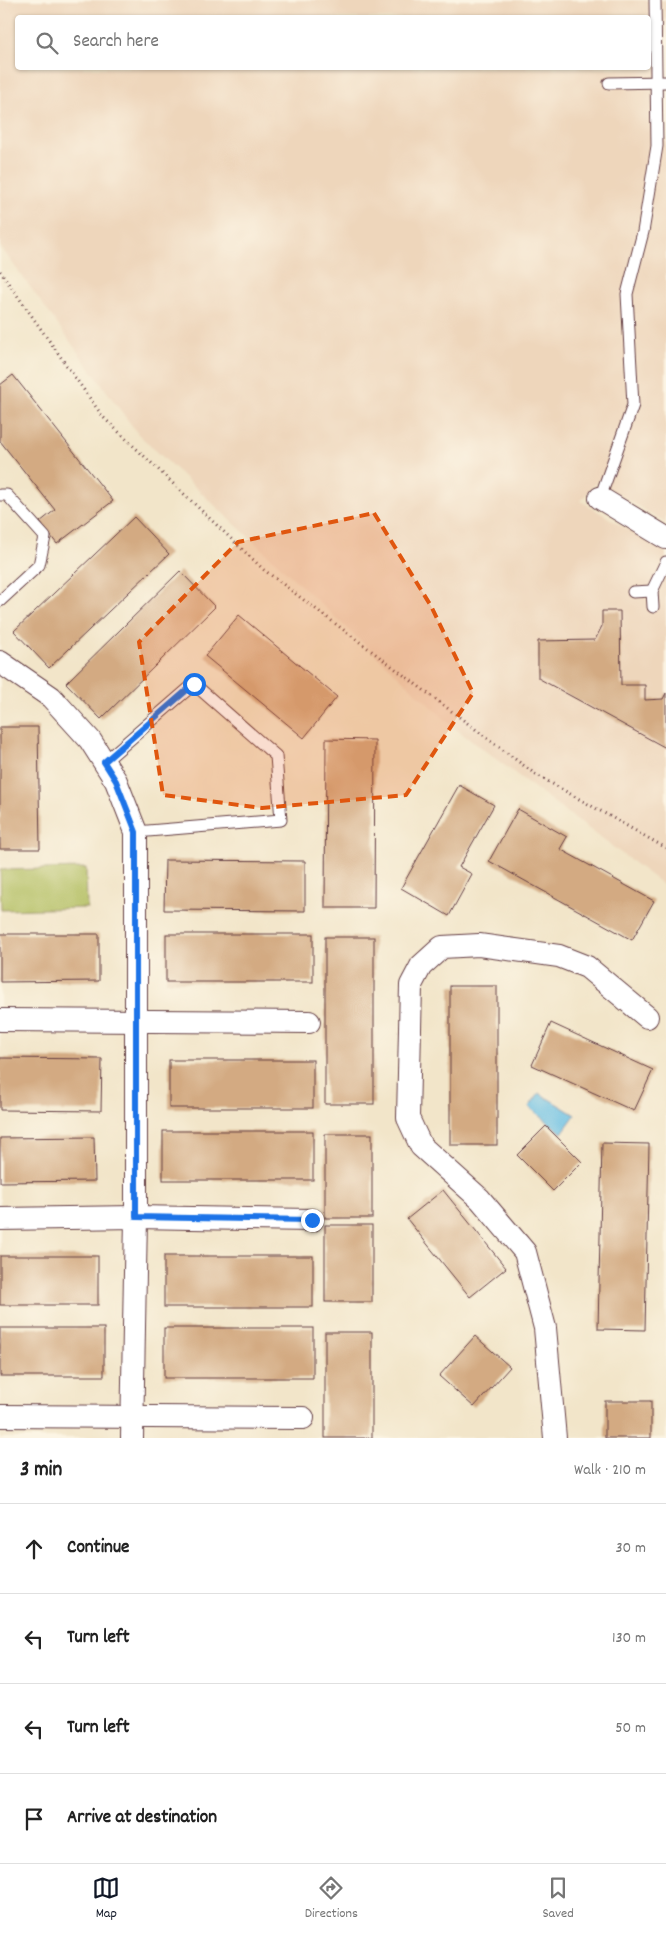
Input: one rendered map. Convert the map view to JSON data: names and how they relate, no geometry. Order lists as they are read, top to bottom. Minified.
{"page":{"search":"Search here","heading":["3 min","Walk · 210 m"],"list":[["Continue","30 m"],["Turn left","130 m"],["Turn left","50 m"],"Arrive at destination"],"nav":["Map","Directions","Saved"]}}
